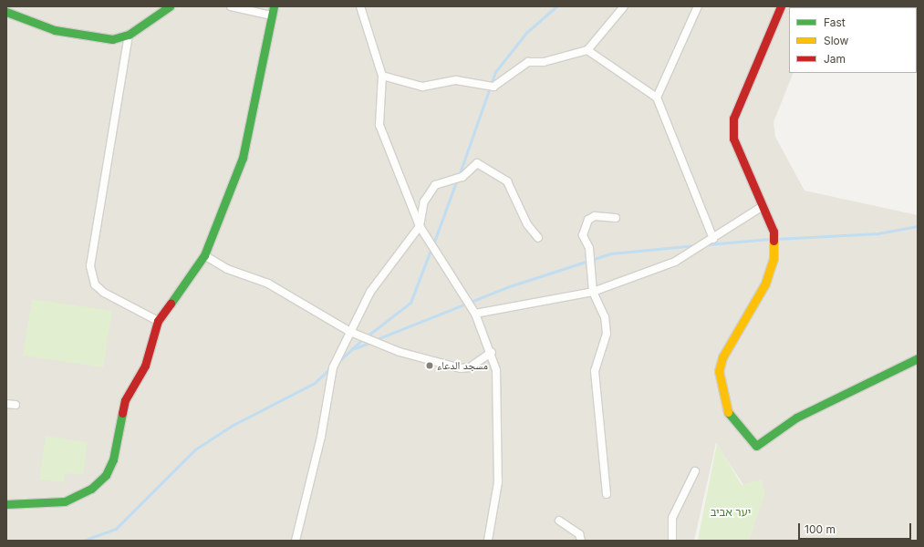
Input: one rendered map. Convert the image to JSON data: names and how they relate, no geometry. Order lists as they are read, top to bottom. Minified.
{"parks":["יער אביב"],"places":["مسجد الدعاء"],"legend":["Fast","Slow","Jam"],"scale_bar":"100 m"}
